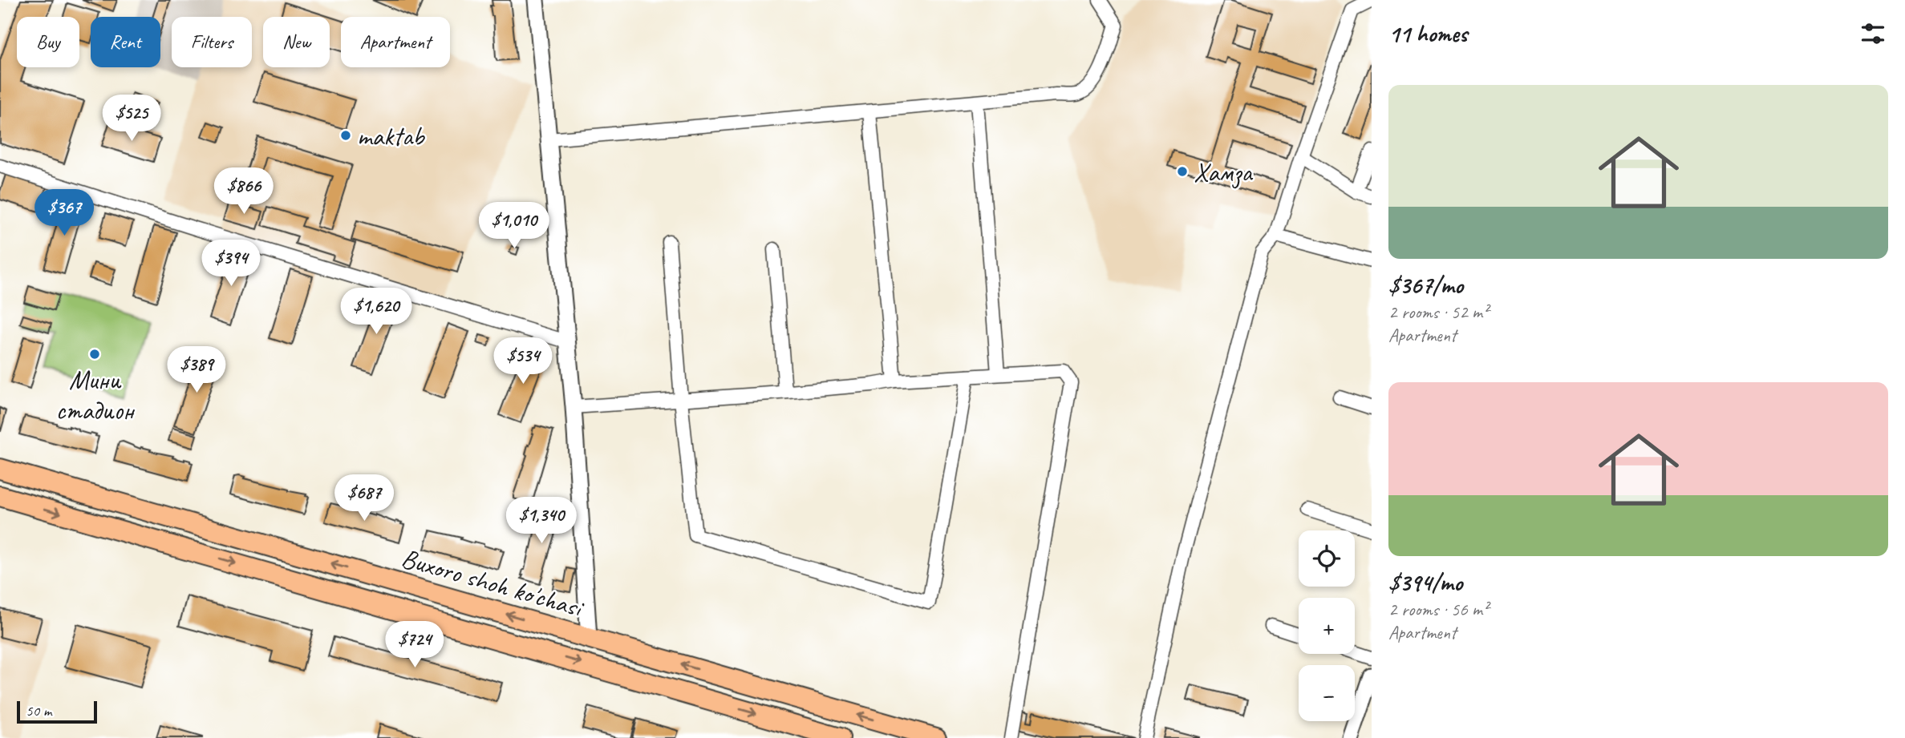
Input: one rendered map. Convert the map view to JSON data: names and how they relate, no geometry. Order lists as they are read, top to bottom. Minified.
{"streets":{"main road":["Buxoro shoh ko'chasi"]},"places":["maktab","Хамза","Мини стадион"],"scale_bar":"50 m","page":{"heading":"11 homes","chip":["Buy","Rent","Filters","New","Apartment"],"list":[{"name":"$367/mo","note":"2 rooms · 52 m² · Apartment"},{"name":"$394/mo","note":"2 rooms · 56 m² · Apartment"}],"price":["$525","$866","$367","$1,010","$394","$1,620","$534","$389","$687","$1,340","$724"],"map_buttons":["+","−"],"scale":"50 m"}}
